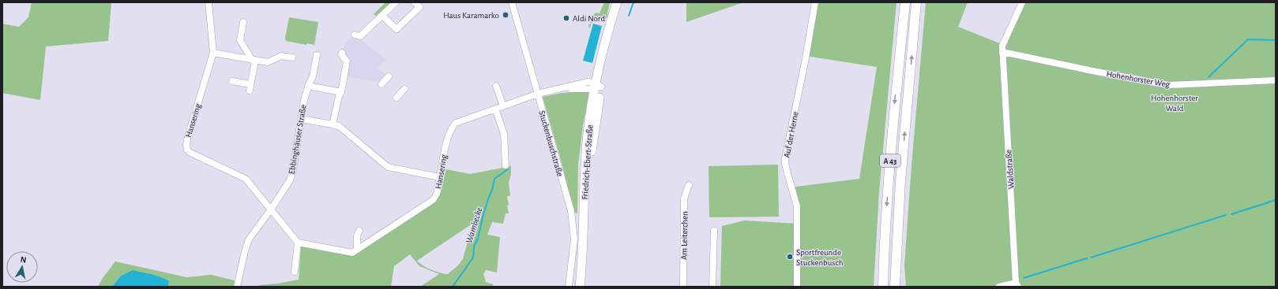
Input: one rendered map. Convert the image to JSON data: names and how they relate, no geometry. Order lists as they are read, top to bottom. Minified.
{"streets":{"highway":["A 43"],"main road":["Friedrich-Ebert-Straße"],"street":["Hohenhorster Weg","Hansering","Auf der Herne","Ebbinghäuser Straße","Stuckenbuschstraße","Waldstraße","Am Leiterchen"]},"crossings":[["Hohenhorster Weg","Waldstraße"],["Hansering","Ebbinghäuser Straße"],["Hansering","Stuckenbuschstraße"],["Hansering","Friedrich-Ebert-Straße"]],"water":["Wambecke"],"parks":["Hohenhorster Wald"],"places":["Haus Karamarko","Aldi Nord","Sportfreunde Stuckenbusch"],"north":"top"}
